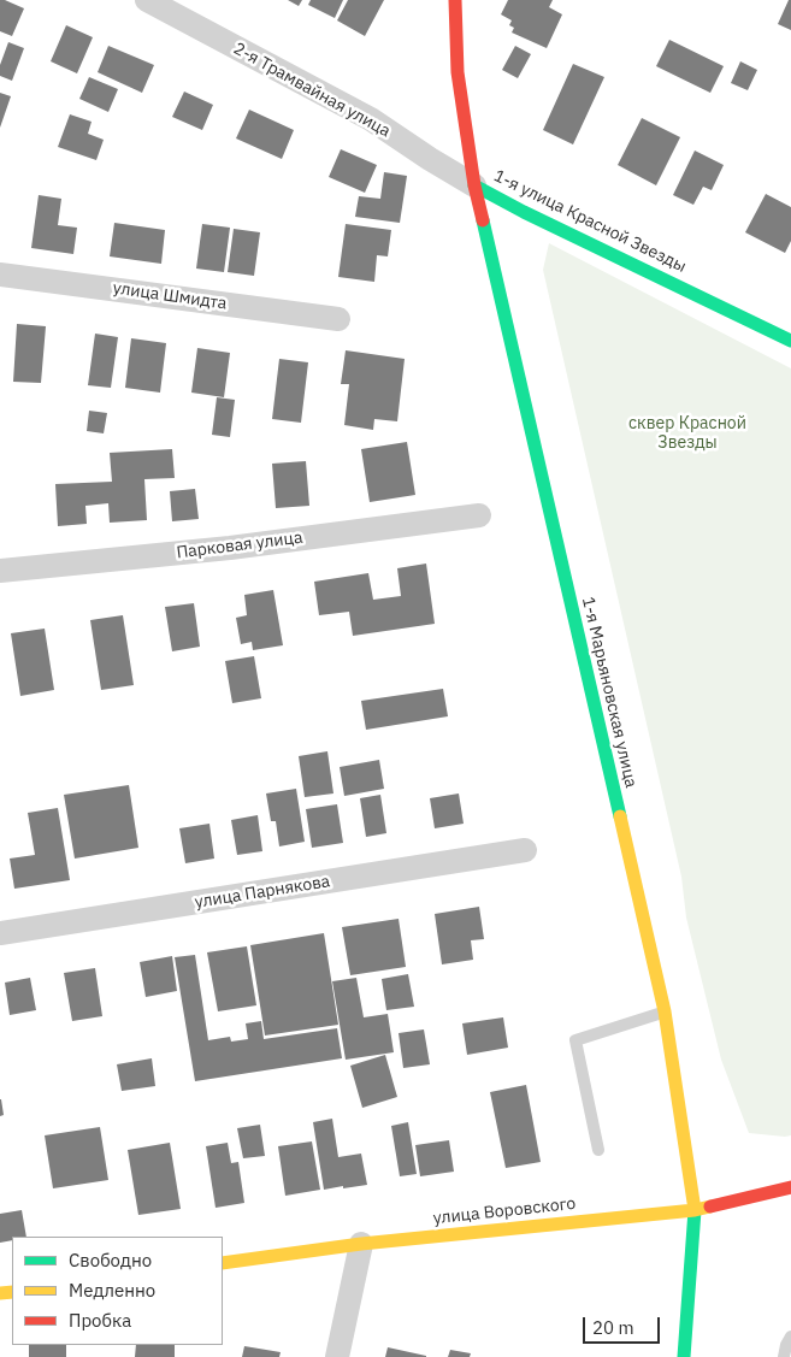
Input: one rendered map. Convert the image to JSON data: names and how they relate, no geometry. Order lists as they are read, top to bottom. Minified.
{"streets":{"main road":["1-я улица Красной Звезды","1-я Марьяновская улица","улица Воровского"],"street":["2-я Трамвайная улица","улица Шмидта","Парковая улица","улица Парнякова"]},"crossings":[["2-я Трамвайная улица","1-я улица Красной Звезды"],["2-я Трамвайная улица","1-я Марьяновская улица"],["1-я улица Красной Звезды","1-я Марьяновская улица"],["1-я Марьяновская улица","улица Воровского"]],"parks":["сквер Красной Звезды"],"legend":["Свободно","Медленно","Пробка"],"scale_bar":"20 m"}
